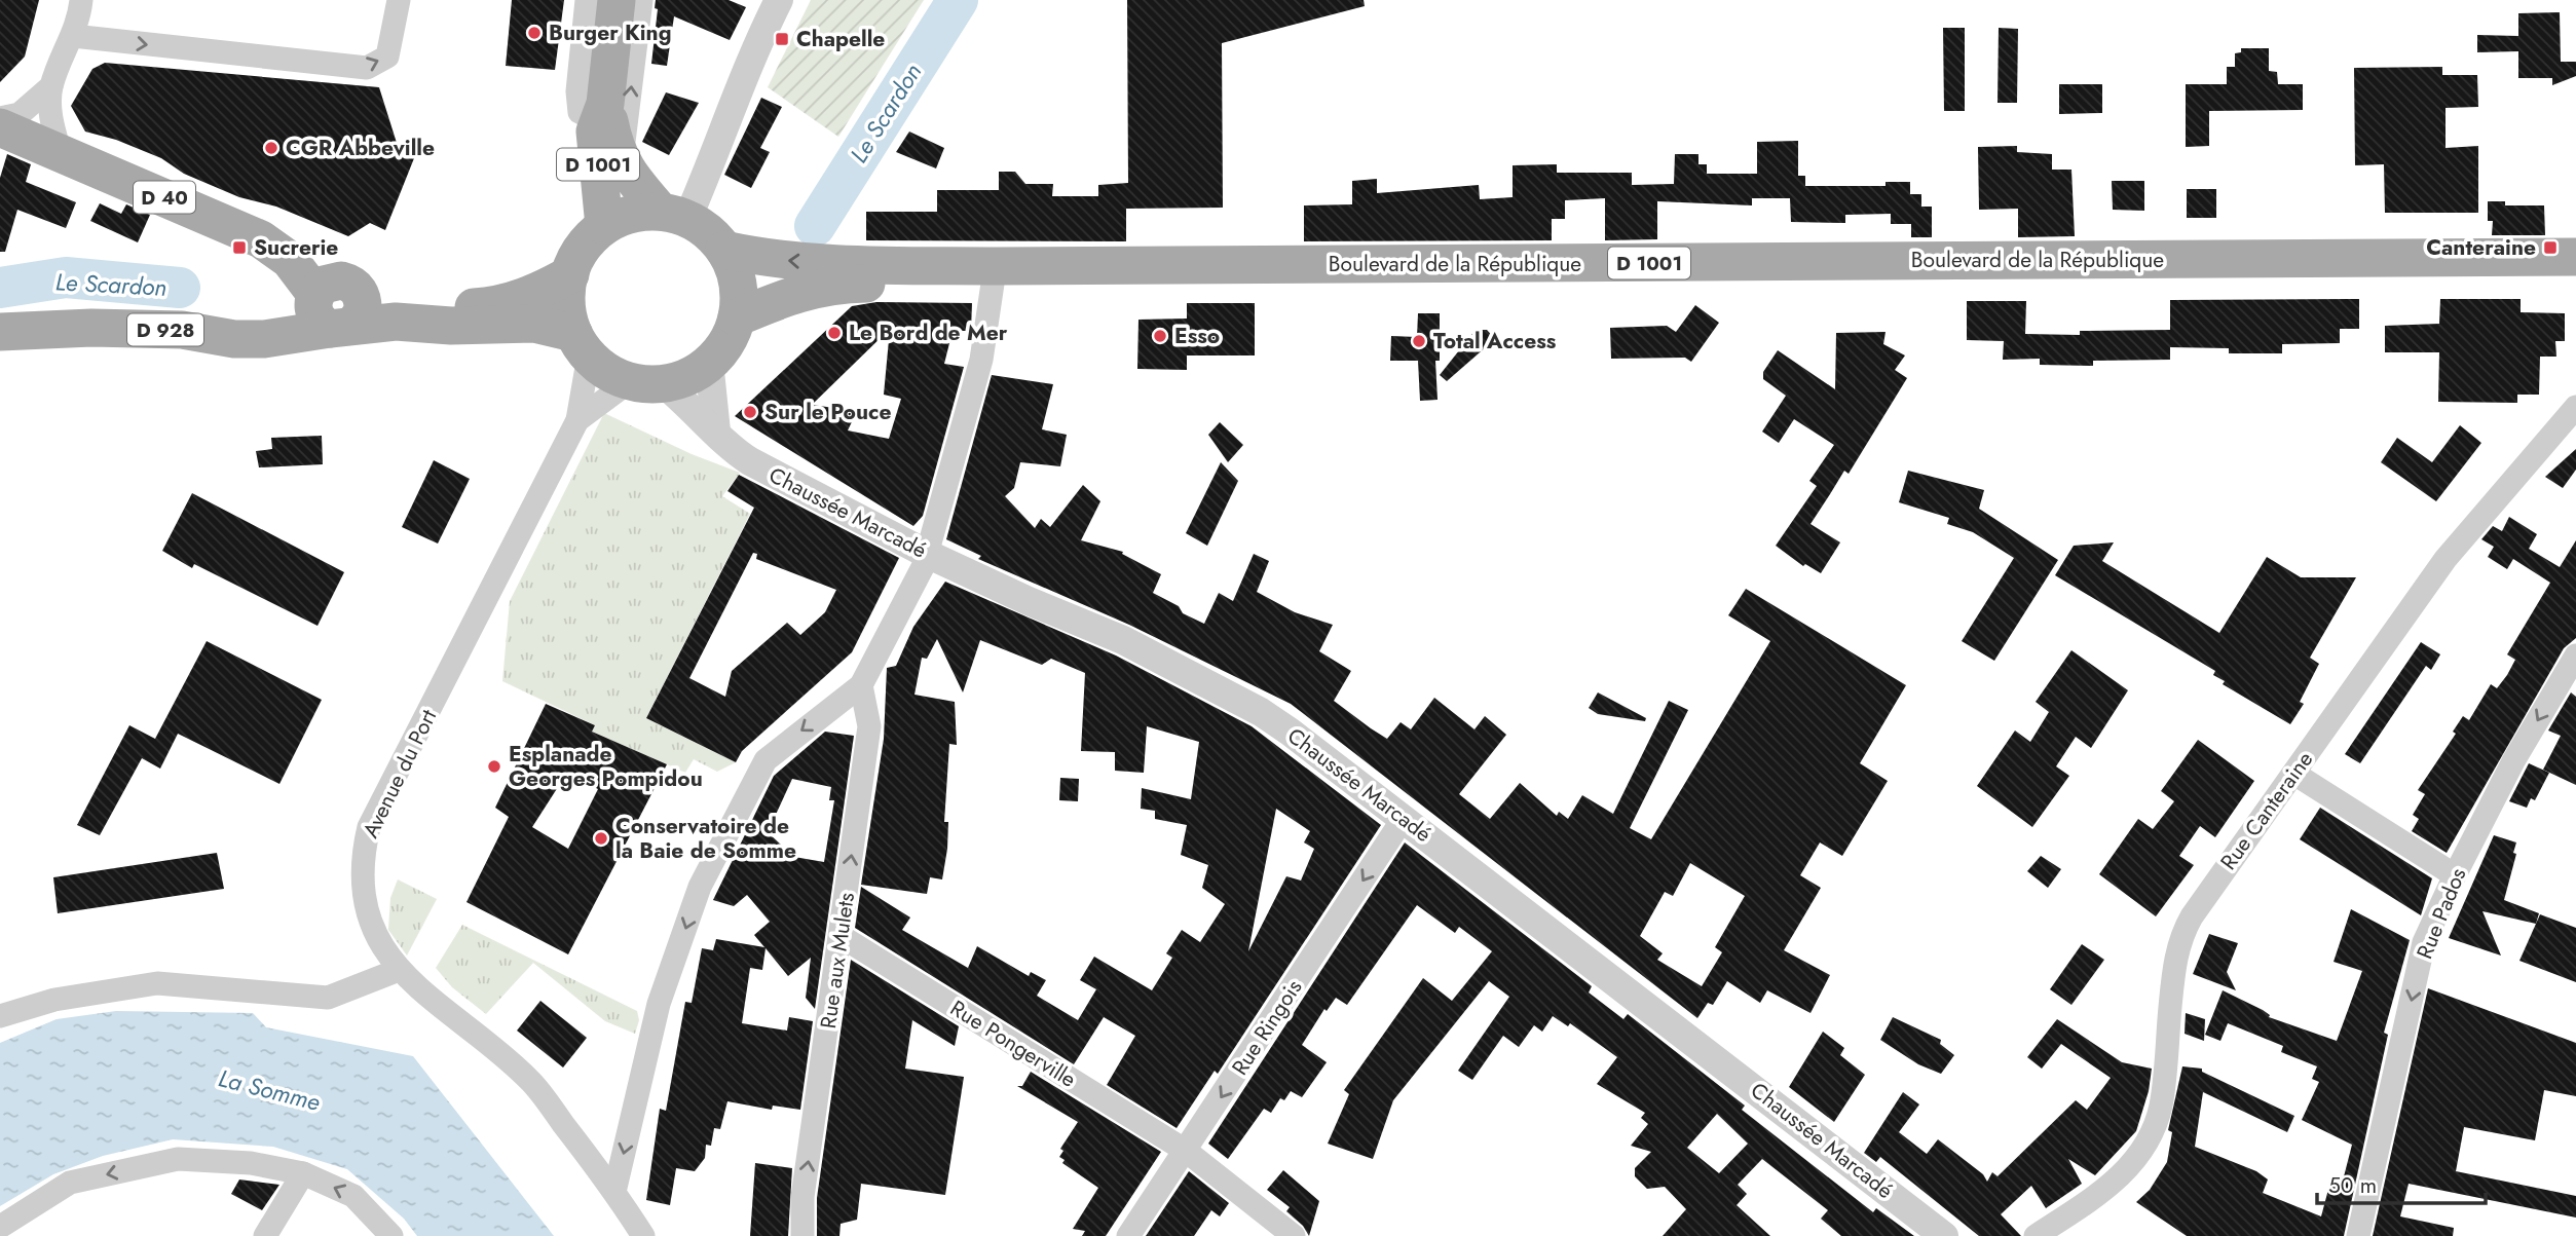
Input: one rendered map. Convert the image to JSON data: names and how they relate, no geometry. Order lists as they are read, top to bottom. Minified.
{"streets":{"main road":["D 1001","D 40","Boulevard de la République","D 928"],"street":["Chaussée Marcadé","Avenue du Port","Rue Canteraine","Rue Pados","Rue aux Mulets","Rue Ringois","Rue Pongerville"]},"crossings":[["D 1001","Boulevard de la République"],["D 1001","D 928"],["D 1001","Chaussée Marcadé"],["D 1001","Avenue du Port"],["D 40","D 928"],["Boulevard de la République","D 928"],["Boulevard de la République","Chaussée Marcadé"],["Boulevard de la République","Avenue du Port"],["D 928","Chaussée Marcadé"],["D 928","Avenue du Port"],["Chaussée Marcadé","Avenue du Port"],["Chaussée Marcadé","Rue Ringois"],["Rue aux Mulets","Rue Pongerville"],["Rue Ringois","Rue Pongerville"]],"one_way":["Rue Pados","Rue Ringois"],"water":["Le Scardon","La Somme"],"places":{"other":["Burger King","CGR Abbeville","Le Bord de Mer","Esso","Total Access","Sur le Pouce","Esplanade Georges Pompidou","Conservatoire de la Baie de Somme"],"transit":["Chapelle","Sucrerie","Canteraine"]},"scale_bar":"50 m"}
